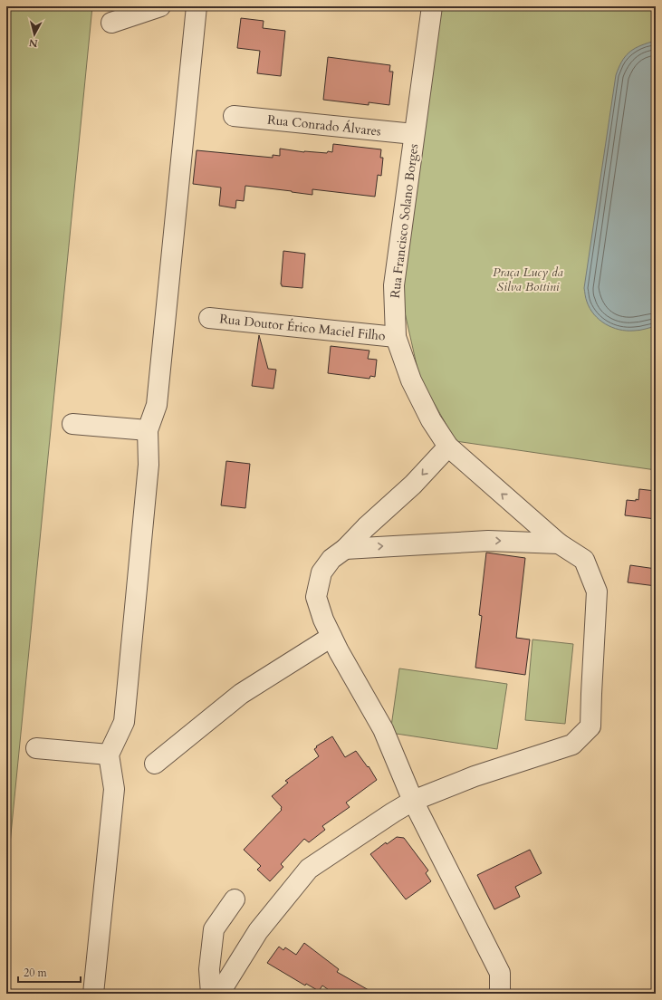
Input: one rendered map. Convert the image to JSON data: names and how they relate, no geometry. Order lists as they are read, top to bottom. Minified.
{"streets":{"street":["Rua Conrado Álvares","Rua Francisco Solano Borges","Rua Doutor Érico Maciel Filho"]},"crossings":[["Rua Conrado Álvares","Rua Francisco Solano Borges"],["Rua Francisco Solano Borges","Rua Doutor Érico Maciel Filho"]],"parks":["Praça Lucy da Silva Bottini"],"scale_bar":"20 m","north":"bottom"}
